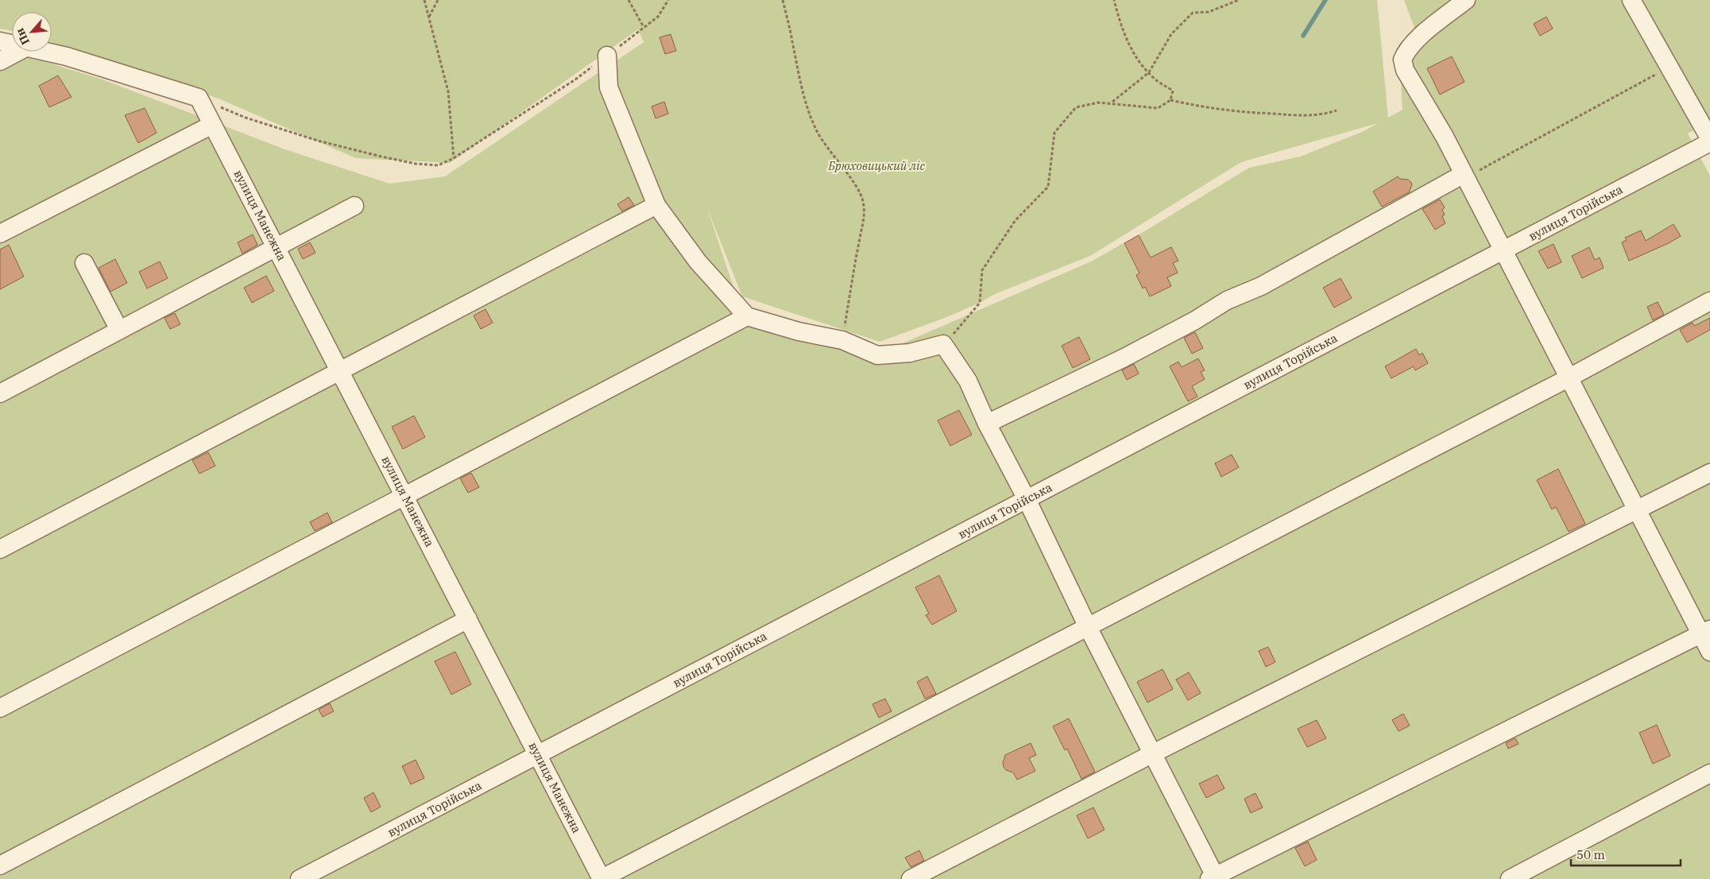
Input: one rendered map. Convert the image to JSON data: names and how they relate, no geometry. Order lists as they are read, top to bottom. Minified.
{"streets":{"street":["вулиця Торійська","вулиця Манежна"]},"crossings":[["вулиця Торійська","вулиця Манежна"]],"parks":["Брюховицький ліс"],"scale_bar":"50 m","north":"bottom left"}
